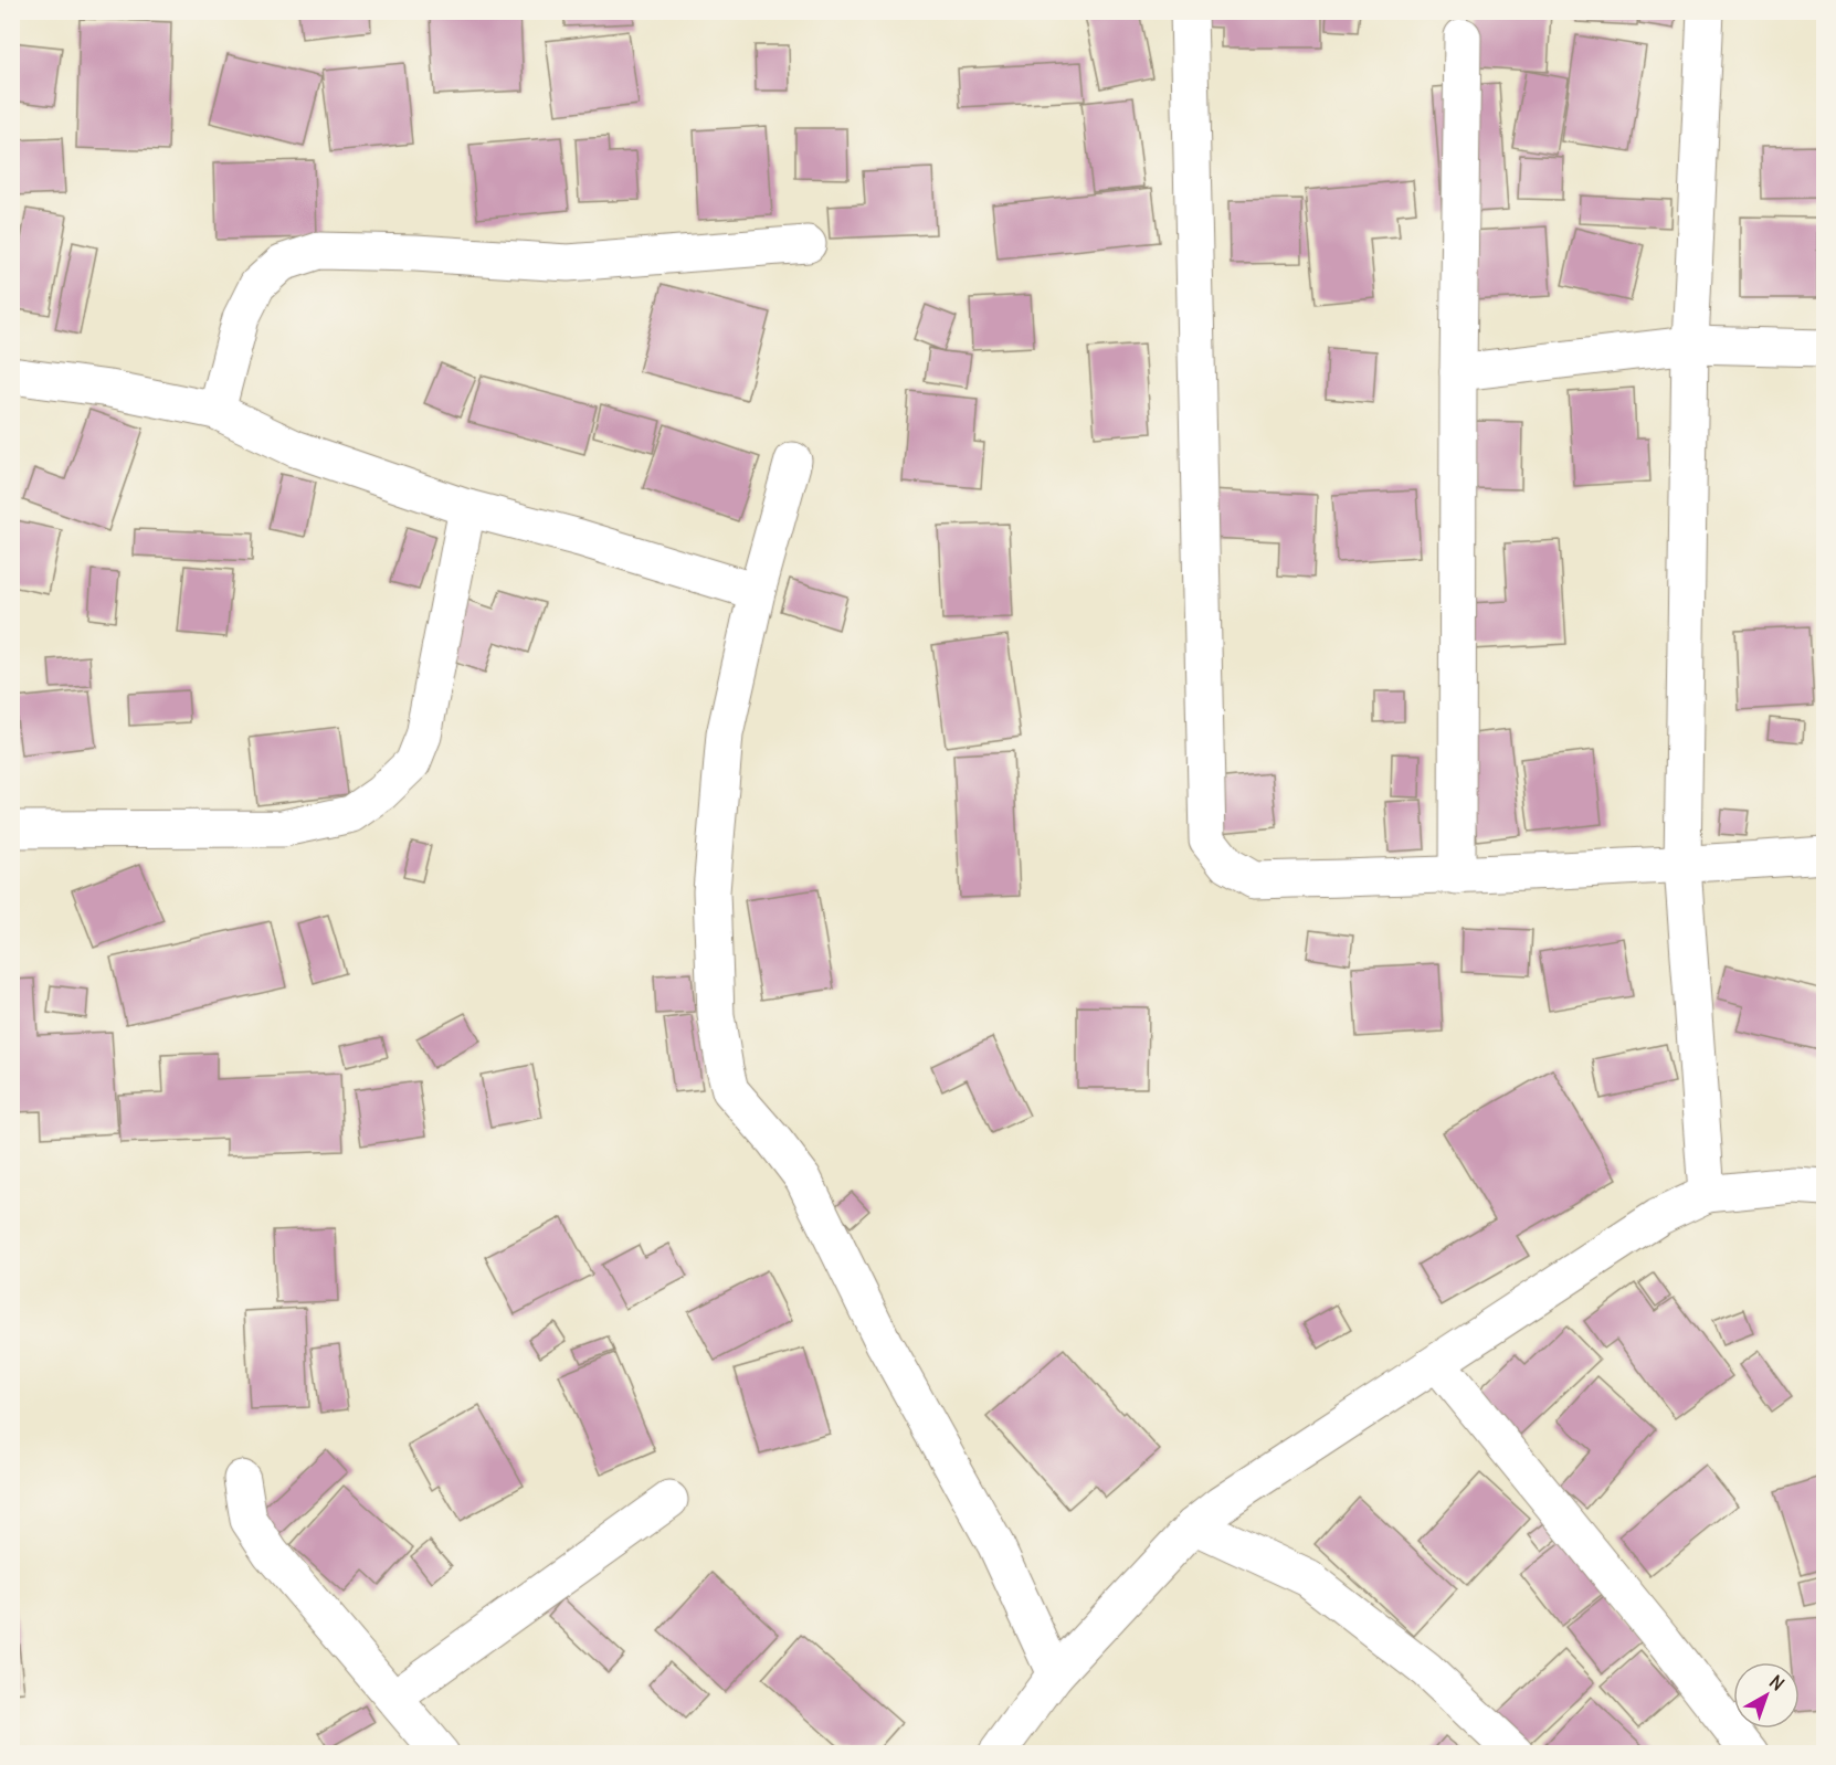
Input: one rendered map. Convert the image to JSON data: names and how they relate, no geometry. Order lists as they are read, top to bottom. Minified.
{"north":"top right"}
